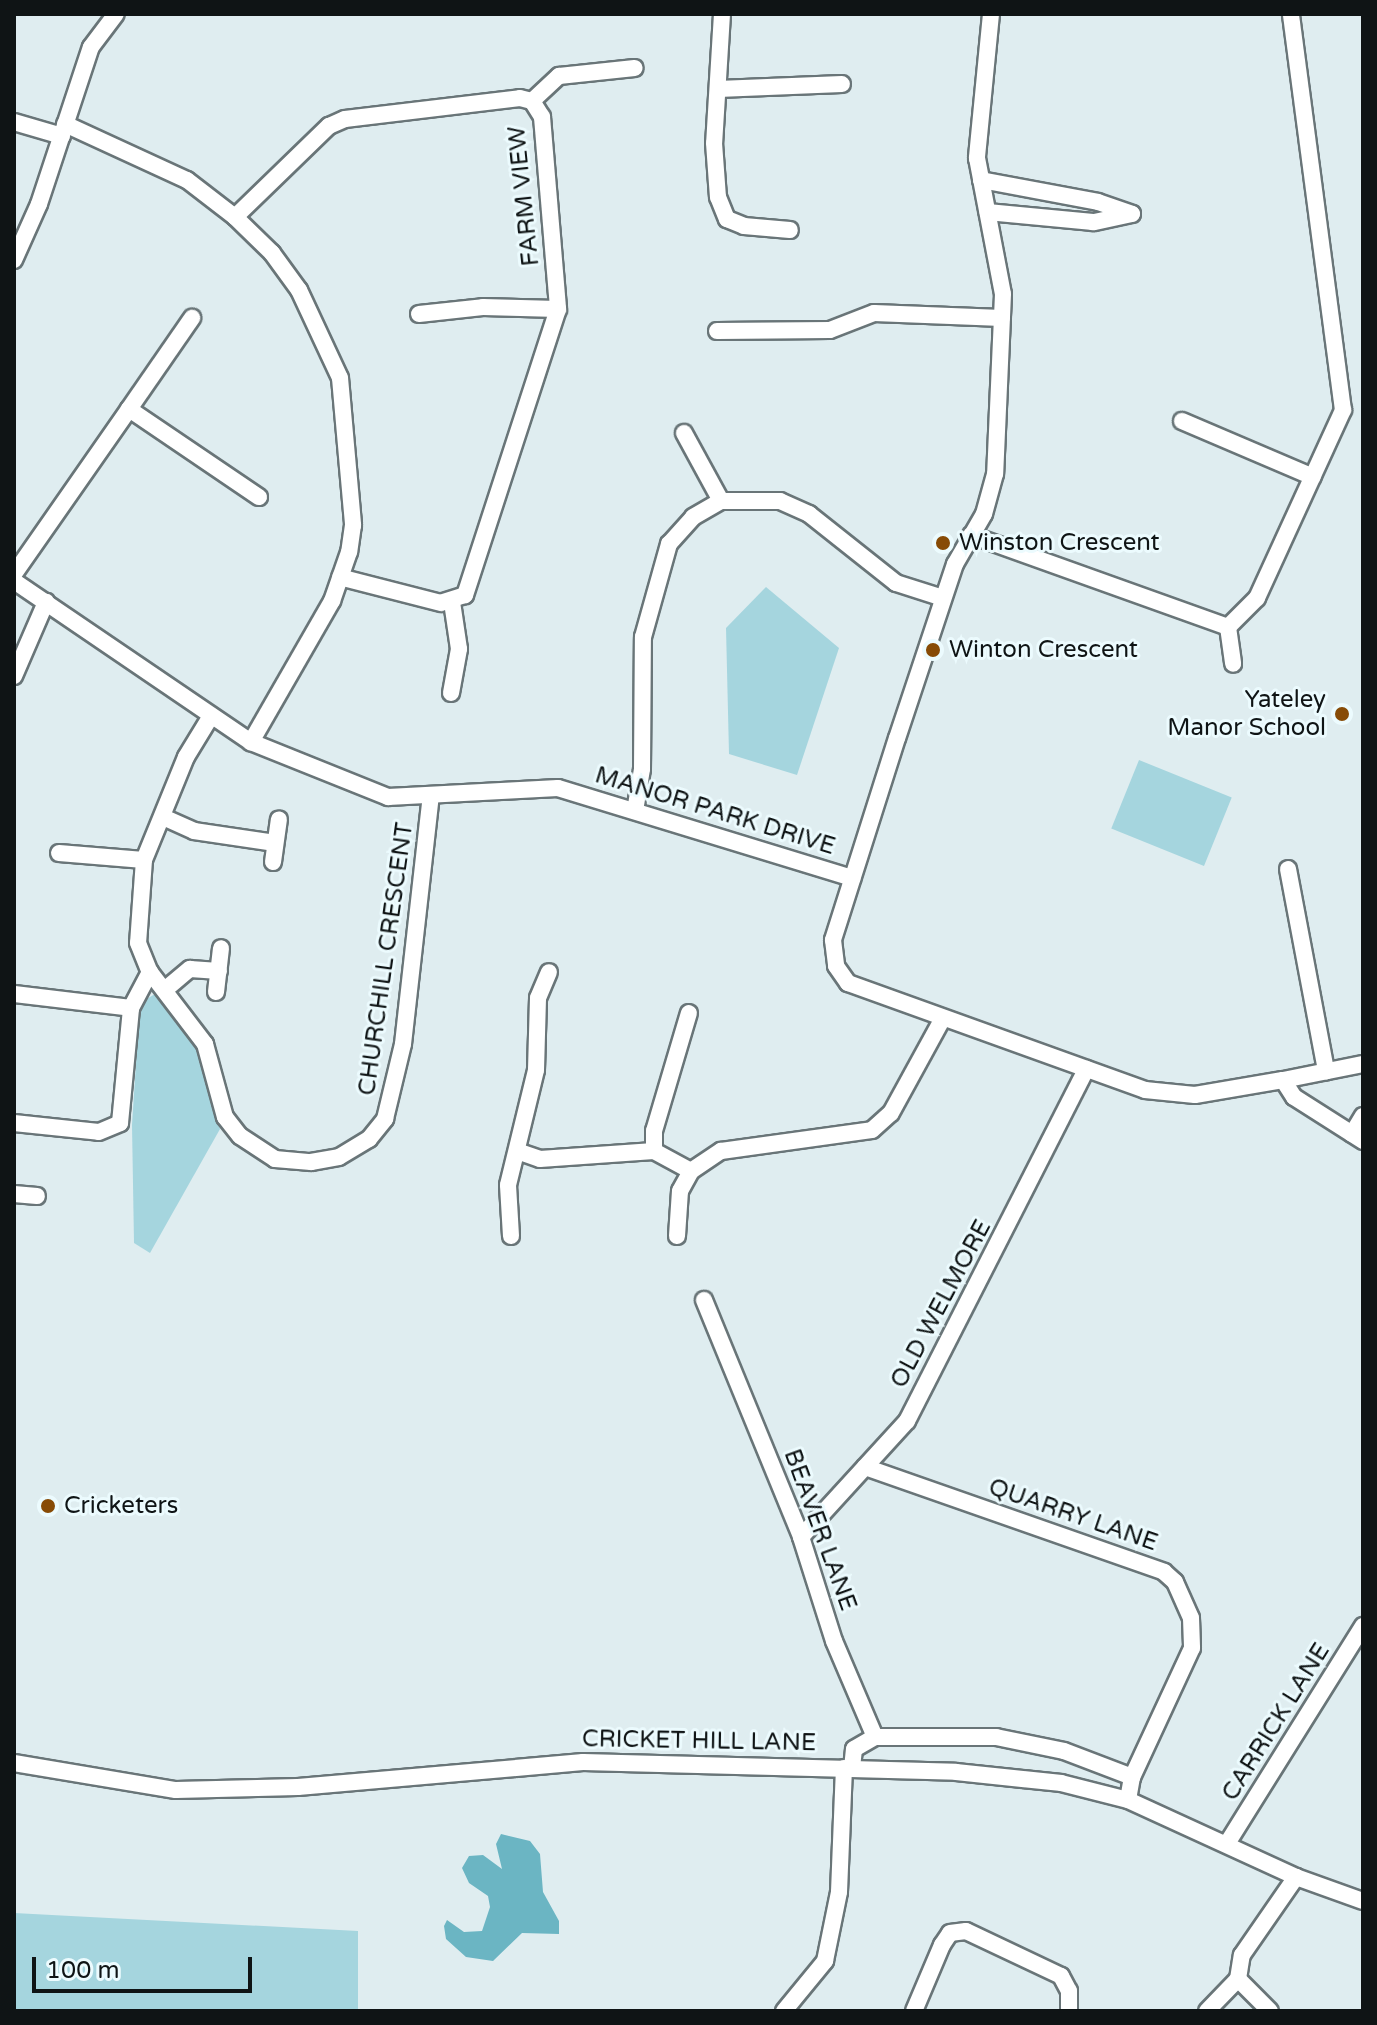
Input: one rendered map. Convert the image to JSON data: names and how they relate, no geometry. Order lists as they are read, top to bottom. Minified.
{"streets":{"street":["FARM VIEW","MANOR PARK DRIVE","CHURCHILL CRESCENT","OLD WELMORE","QUARRY LANE","BEAVER LANE","CARRICK LANE","CRICKET HILL LANE"]},"crossings":[["MANOR PARK DRIVE","CHURCHILL CRESCENT"],["MANOR PARK DRIVE","OLD WELMORE"],["OLD WELMORE","QUARRY LANE"],["OLD WELMORE","BEAVER LANE"],["QUARRY LANE","CRICKET HILL LANE"],["CARRICK LANE","CRICKET HILL LANE"]],"places":["Winston Crescent","Winton Crescent","Yateley Manor School","Cricketers"],"scale_bar":"100 m"}
